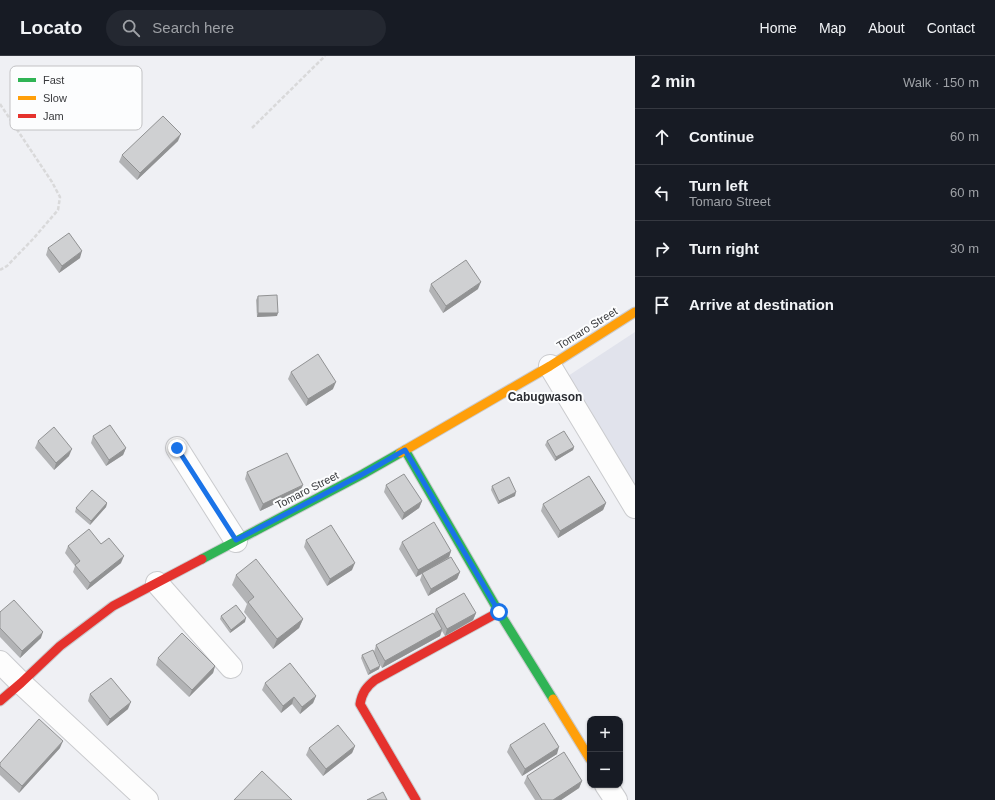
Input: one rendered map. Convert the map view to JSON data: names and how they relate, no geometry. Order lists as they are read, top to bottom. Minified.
{"streets":{"street":["Tomaro Street"]},"districts":["Cabugwason"],"legend":["Fast","Slow","Jam"],"page":{"header":"Locato","search":"Search here","nav":["Home","Map","About","Contact"],"heading":["2 min","Walk · 150 m"],"list":[["Continue","60 m"],["Turn left","Tomaro Street","60 m"],["Turn right","30 m"],"Arrive at destination"],"map_buttons":["+","−"]}}
